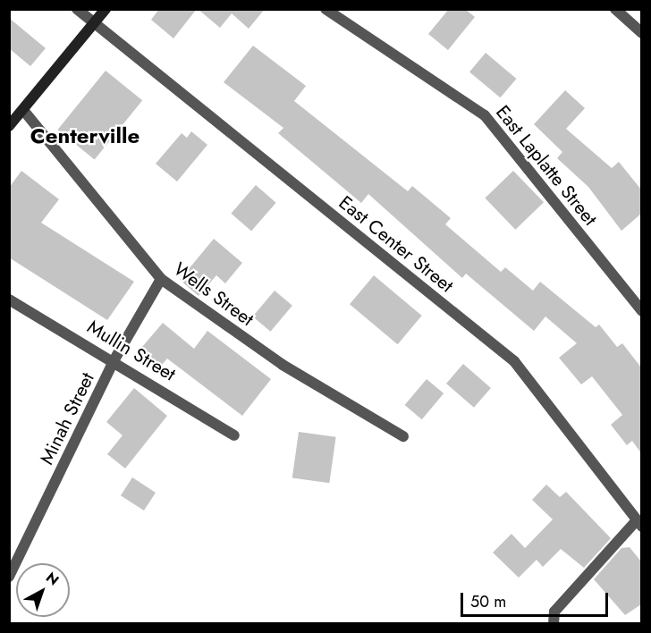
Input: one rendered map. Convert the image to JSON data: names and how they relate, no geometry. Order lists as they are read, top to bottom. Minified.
{"streets":{"street":["East Laplatte Street","East Center Street","Wells Street","Mullin Street","Minah Street"]},"crossings":[["Wells Street","Minah Street"],["Mullin Street","Minah Street"]],"districts":["Centerville"],"scale_bar":"50 m","north":"top right"}
